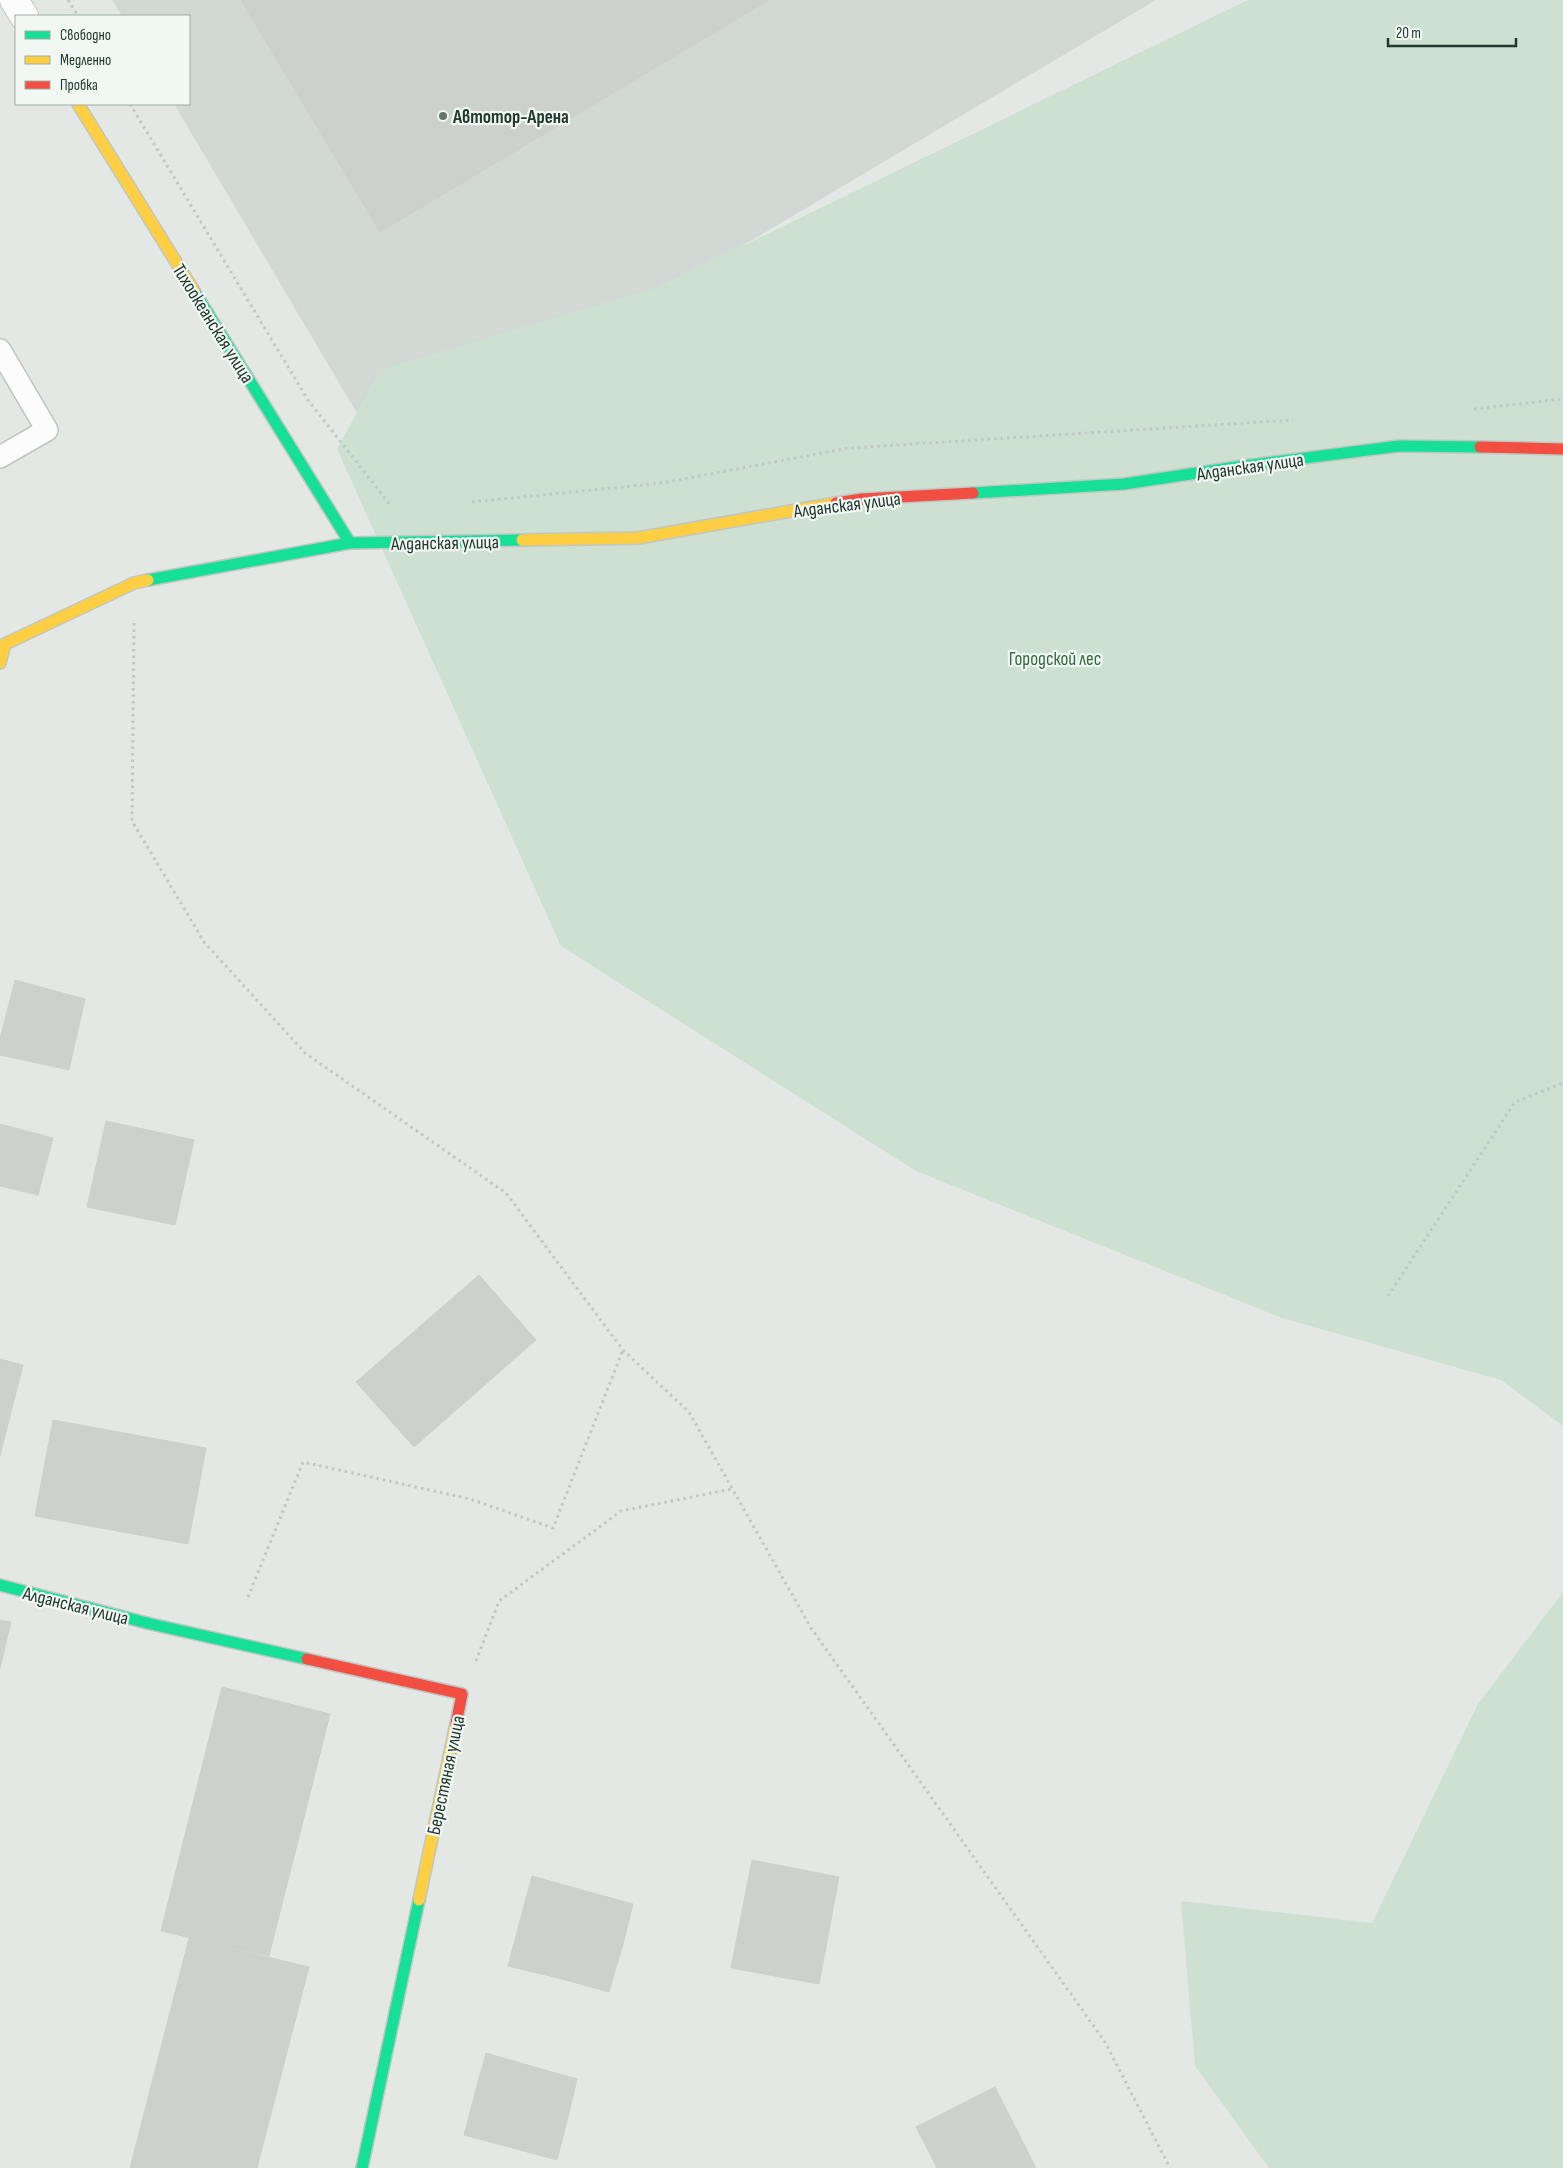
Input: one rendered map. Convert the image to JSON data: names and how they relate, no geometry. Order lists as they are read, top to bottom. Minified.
{"streets":{"street":["Тихоокеанская улица","Алданская улица","Берестяная улица"]},"crossings":[["Тихоокеанская улица","Алданская улица"],["Алданская улица","Берестяная улица"]],"parks":["Городской лес"],"places":["Автотор-Арена"],"legend":["Свободно","Медленно","Пробка"],"scale_bar":"20 m"}
